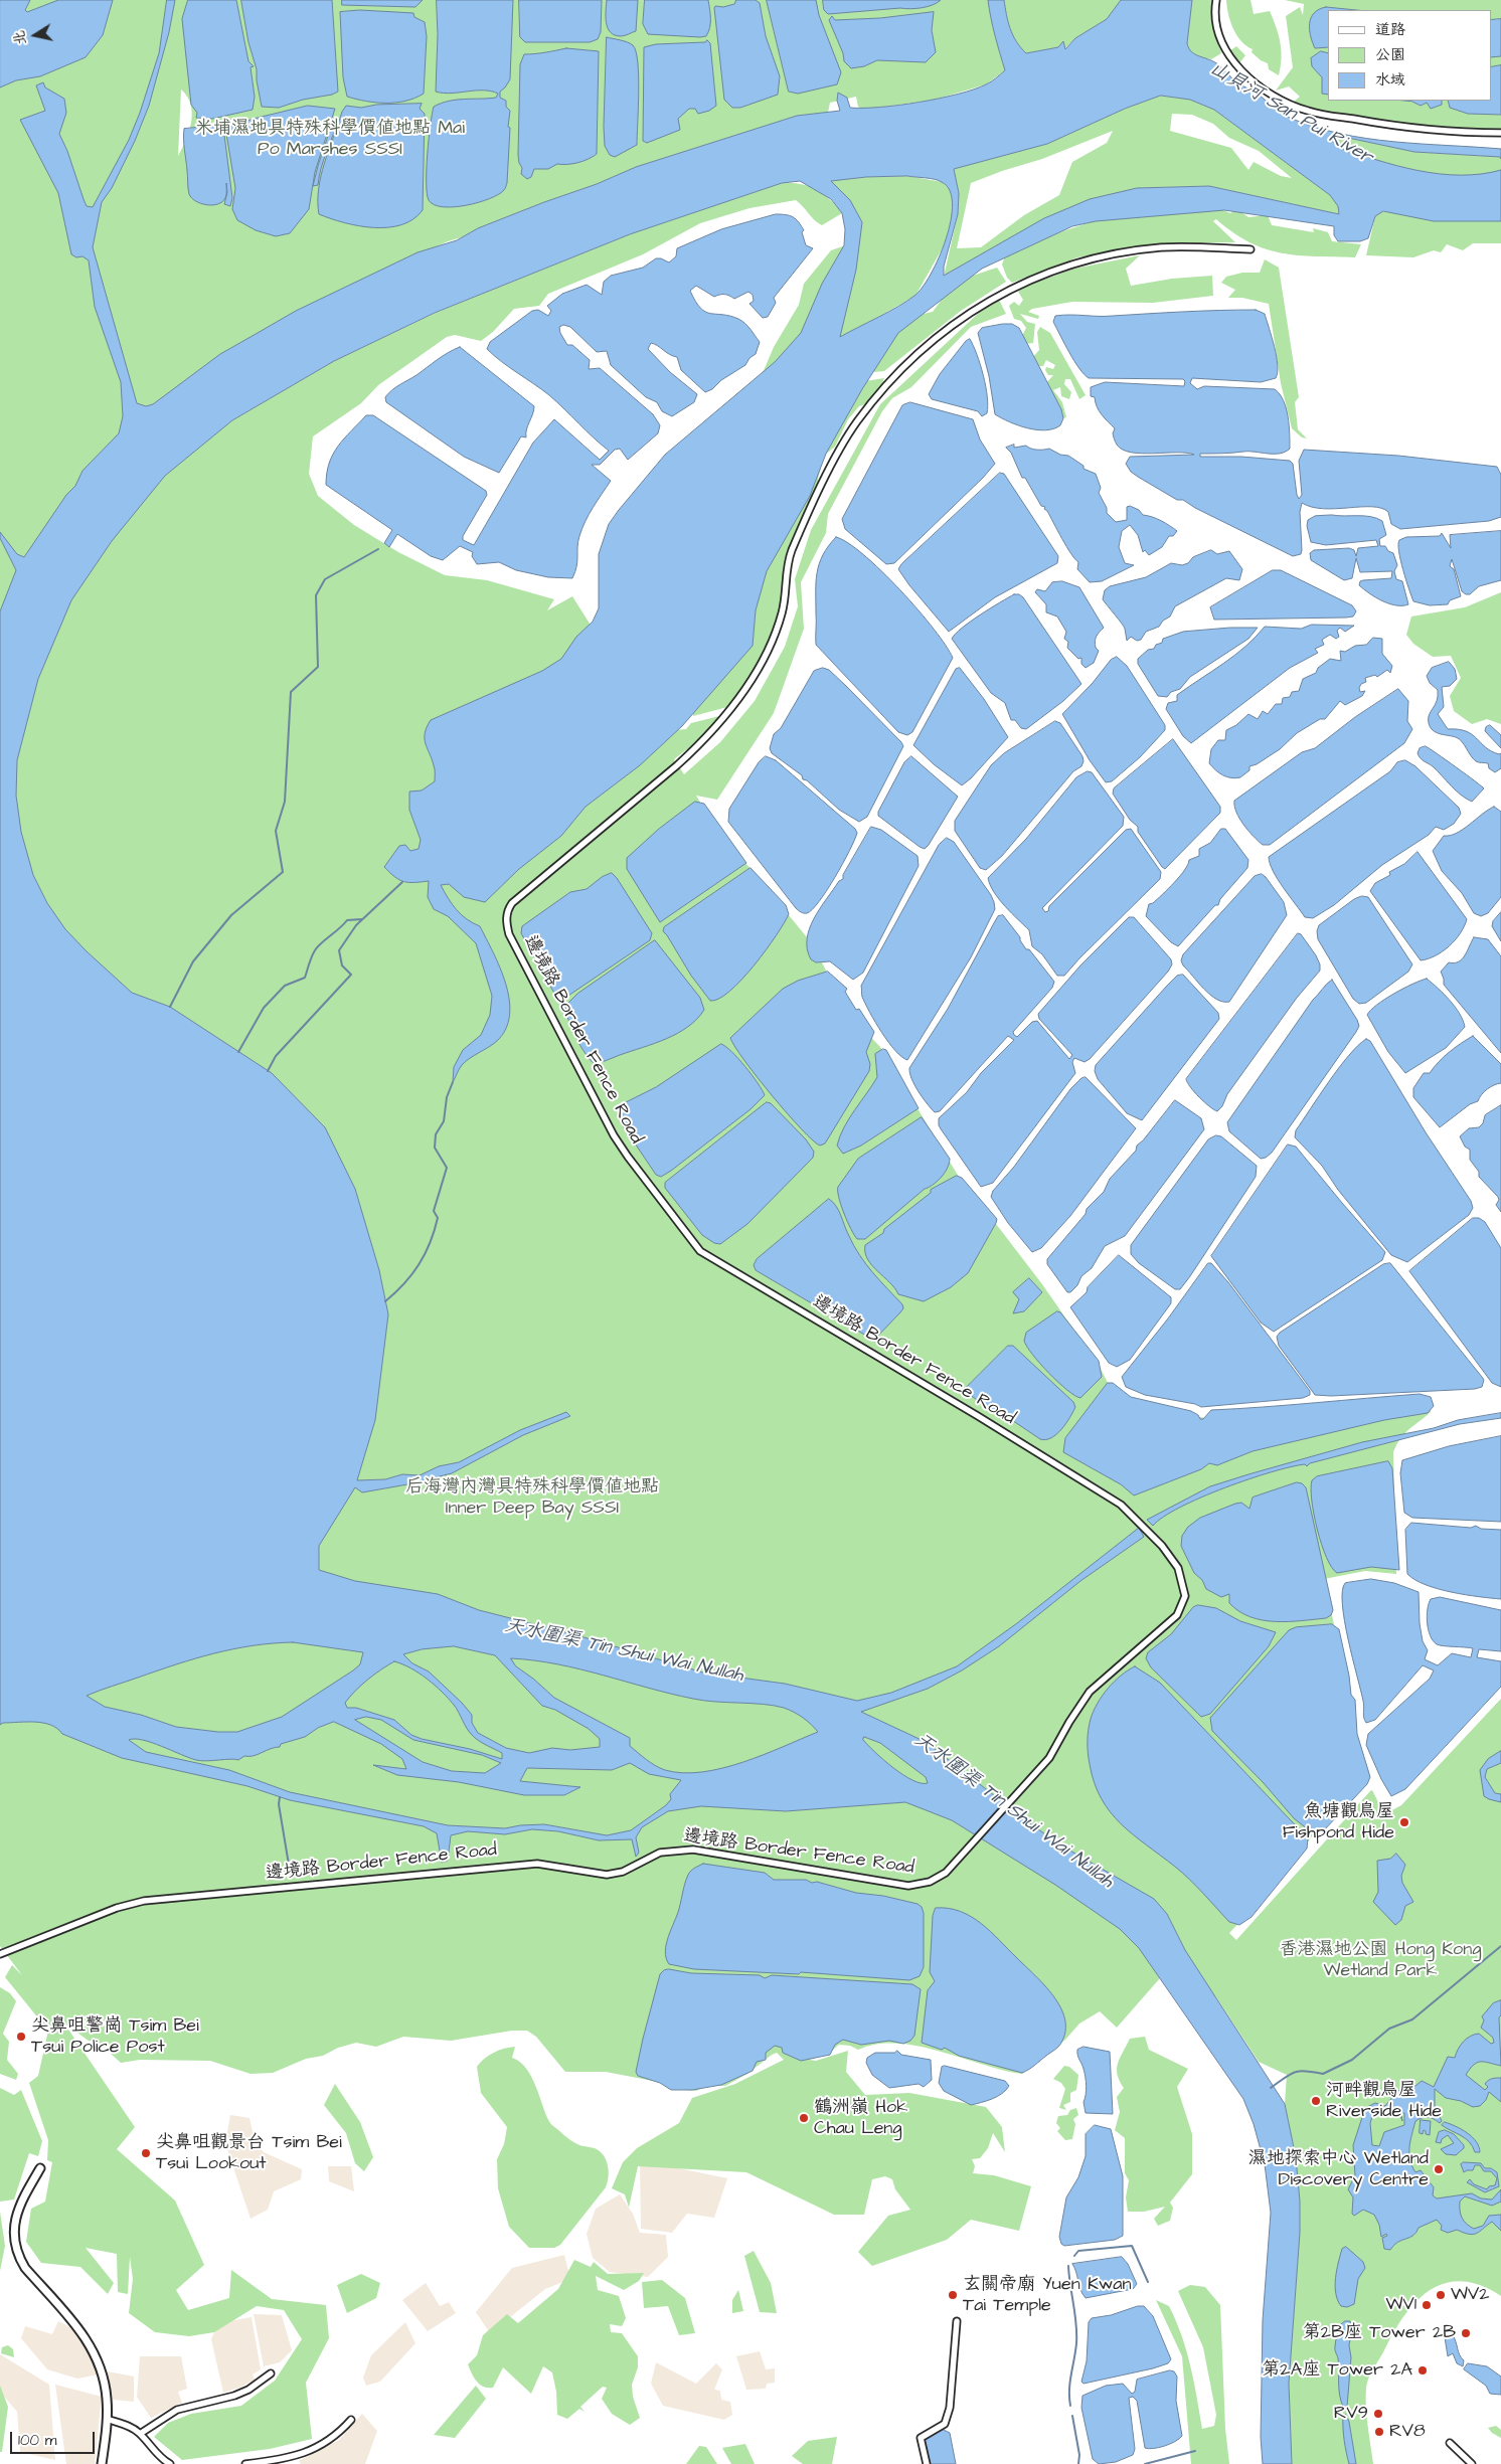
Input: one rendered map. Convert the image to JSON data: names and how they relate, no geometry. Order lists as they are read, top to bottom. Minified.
{"streets":{"street":["邊境路 Border Fence Road"]},"water":["山貝河 San Pui River","天水圍渠 Tin Shui Wai Nullah"],"parks":["米埔濕地具特殊科學價值地點 Mai Po Marshes SSSI","后海灣內灣具特殊科學價值地點 Inner Deep Bay SSSI","香港濕地公園 Hong Kong Wetland Park"],"places":["魚塘觀鳥屋 Fishpond Hide","尖鼻咀警崗 Tsim Bei Tsui Police Post","河畔觀鳥屋 Riverside Hide","鶴洲嶺 Hok Chau Leng","尖鼻咀觀景台 Tsim Bei Tsui Lookout","濕地探索中心 Wetland Discovery Centre","玄關帝廟 Yuen Kwan Tai Temple","WV2","WV1","第2B座 Tower 2B","第2A座 Tower 2A","RV9","RV8"],"legend":["道路","公園","水域"],"scale_bar":"100 m","north":"left"}
